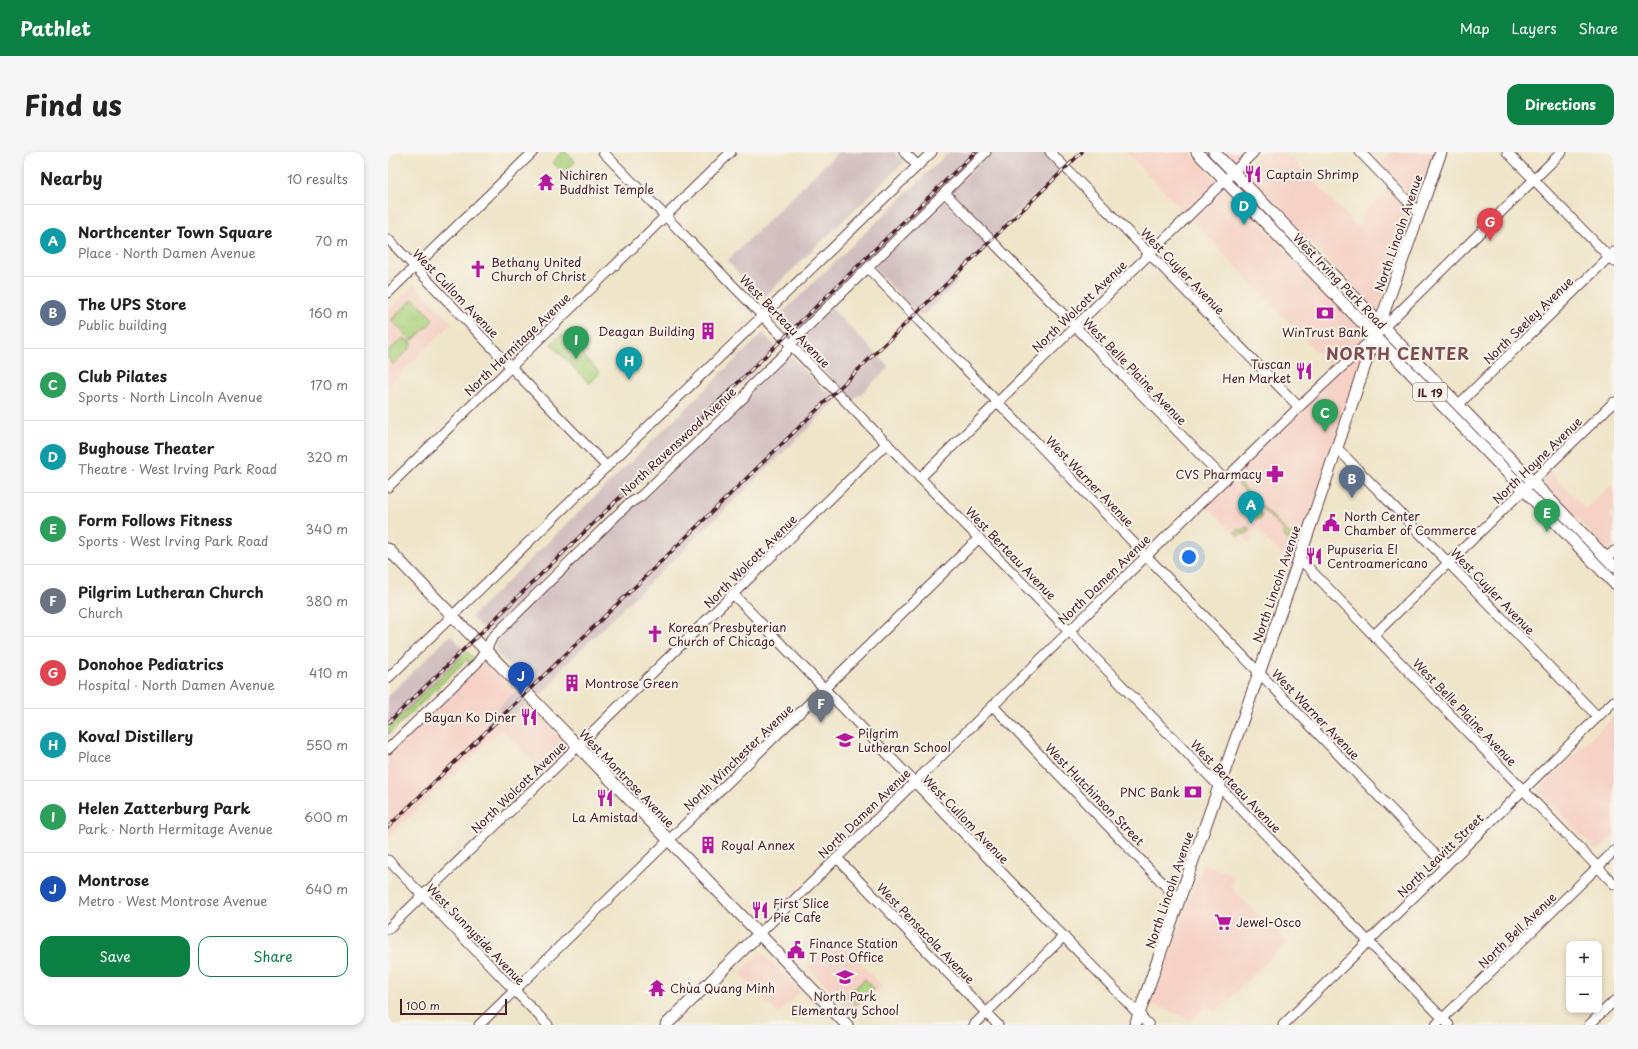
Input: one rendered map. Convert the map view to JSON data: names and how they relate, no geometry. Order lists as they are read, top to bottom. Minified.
{"streets":{"main road":["North Lincoln Avenue","West Irving Park Road","IL 19","North Damen Avenue","West Montrose Avenue"],"street":["West Cuyler Avenue","West Cullom Avenue","North Wolcott Avenue","North Seeley Avenue","West Berteau Avenue","North Hermitage Avenue","West Belle Plaine Avenue","North Ravenswood Avenue","North Hoyne Avenue","West Warner Avenue","North Winchester Avenue","West Hutchinson Street","North Leavitt Street","North Bell Avenue","West Pensacola Avenue","West Sunnyside Avenue"]},"crossings":[["North Lincoln Avenue","West Cuyler Avenue"],["North Lincoln Avenue","West Irving Park Road"],["North Lincoln Avenue","West Cullom Avenue"],["North Lincoln Avenue","West Berteau Avenue"],["North Lincoln Avenue","West Belle Plaine Avenue"],["North Lincoln Avenue","West Warner Avenue"],["North Lincoln Avenue","North Damen Avenue"],["North Lincoln Avenue","West Hutchinson Street"],["West Cuyler Avenue","North Wolcott Avenue"],["West Cuyler Avenue","North Hoyne Avenue"],["West Cuyler Avenue","North Damen Avenue"],["West Cuyler Avenue","North Leavitt Street"],["West Irving Park Road","North Wolcott Avenue"],["West Irving Park Road","North Seeley Avenue"],["West Irving Park Road","North Hoyne Avenue"],["West Irving Park Road","North Damen Avenue"],["West Cullom Avenue","North Wolcott Avenue"],["West Cullom Avenue","North Hermitage Avenue"],["West Cullom Avenue","North Damen Avenue"],["West Cullom Avenue","North Winchester Avenue"],["North Wolcott Avenue","West Berteau Avenue"],["North Wolcott Avenue","West Belle Plaine Avenue"],["North Wolcott Avenue","West Warner Avenue"],["North Wolcott Avenue","West Montrose Avenue"],["North Wolcott Avenue","West Sunnyside Avenue"],["West Berteau Avenue","North Hermitage Avenue"],["West Berteau Avenue","North Ravenswood Avenue"],["West Berteau Avenue","North Damen Avenue"],["West Berteau Avenue","North Winchester Avenue"],["West Berteau Avenue","North Leavitt Street"],["West Berteau Avenue","North Bell Avenue"],["West Belle Plaine Avenue","North Ravenswood Avenue"],["West Belle Plaine Avenue","North Hoyne Avenue"],["West Belle Plaine Avenue","North Damen Avenue"],["West Belle Plaine Avenue","North Leavitt Street"],["West Belle Plaine Avenue","North Bell Avenue"],["North Ravenswood Avenue","West Warner Avenue"],["North Ravenswood Avenue","West Montrose Avenue"],["West Warner Avenue","North Damen Avenue"],["West Warner Avenue","North Leavitt Street"],["North Damen Avenue","West Montrose Avenue"],["North Damen Avenue","West Hutchinson Street"],["North Damen Avenue","West Pensacola Avenue"],["North Winchester Avenue","West Montrose Avenue"],["North Winchester Avenue","West Sunnyside Avenue"]],"districts":["NORTH CENTER"],"places":{"restaurant":["Captain Shrimp","Tuscan Hen Market","Pupuseria El Centroamericano","Bayan Ko Diner","La Amistad","First Slice Pie Cafe"],"temple":["Nichiren Buddhist Temple","Chùa Quang Minh"],"church":["Bethany United Church of Christ","Korean Presbyterian Church of Chicago"],"bank":["WinTrust Bank","PNC Bank"],"building":["Deagan Building","Montrose Green","Royal Annex"],"pharmacy":["CVS Pharmacy"],"public building":["North Center Chamber of Commerce","Finance Station T Post Office"],"school or university":["Pilgrim Lutheran School","North Park Elementary School"],"supermarket":["Jewel-Osco"]},"scale_bar":"100 m","page":{"header":"Pathlet","nav":["Map","Layers","Share"],"title":"Find us","buttons":["Directions",["Save","Share"]],"heading":["Nearby","10 results"],"pins":["D","G","I","H","C","B","A","E","J","F"],"list":[{"mark":"A","name":"Northcenter Town Square","note":"Place · North Damen Avenue","value":"70 m"},{"mark":"B","name":"The UPS Store","note":"Public building","value":"160 m"},{"mark":"C","name":"Club Pilates","note":"Sports · North Lincoln Avenue","value":"170 m"},{"mark":"D","name":"Bughouse Theater","note":"Theatre · West Irving Park Road","value":"320 m"},{"mark":"E","name":"Form Follows Fitness","note":"Sports · West Irving Park Road","value":"340 m"},{"mark":"F","name":"Pilgrim Lutheran Church","note":"Church","value":"380 m"},{"mark":"G","name":"Donohoe Pediatrics","note":"Hospital · North Damen Avenue","value":"410 m"},{"mark":"H","name":"Koval Distillery","note":"Place","value":"550 m"},{"mark":"I","name":"Helen Zatterburg Park","note":"Park · North Hermitage Avenue","value":"600 m"},{"mark":"J","name":"Montrose","note":"Metro · West Montrose Avenue","value":"640 m"}],"map_buttons":["+","−"],"scale":"100 m"}}
